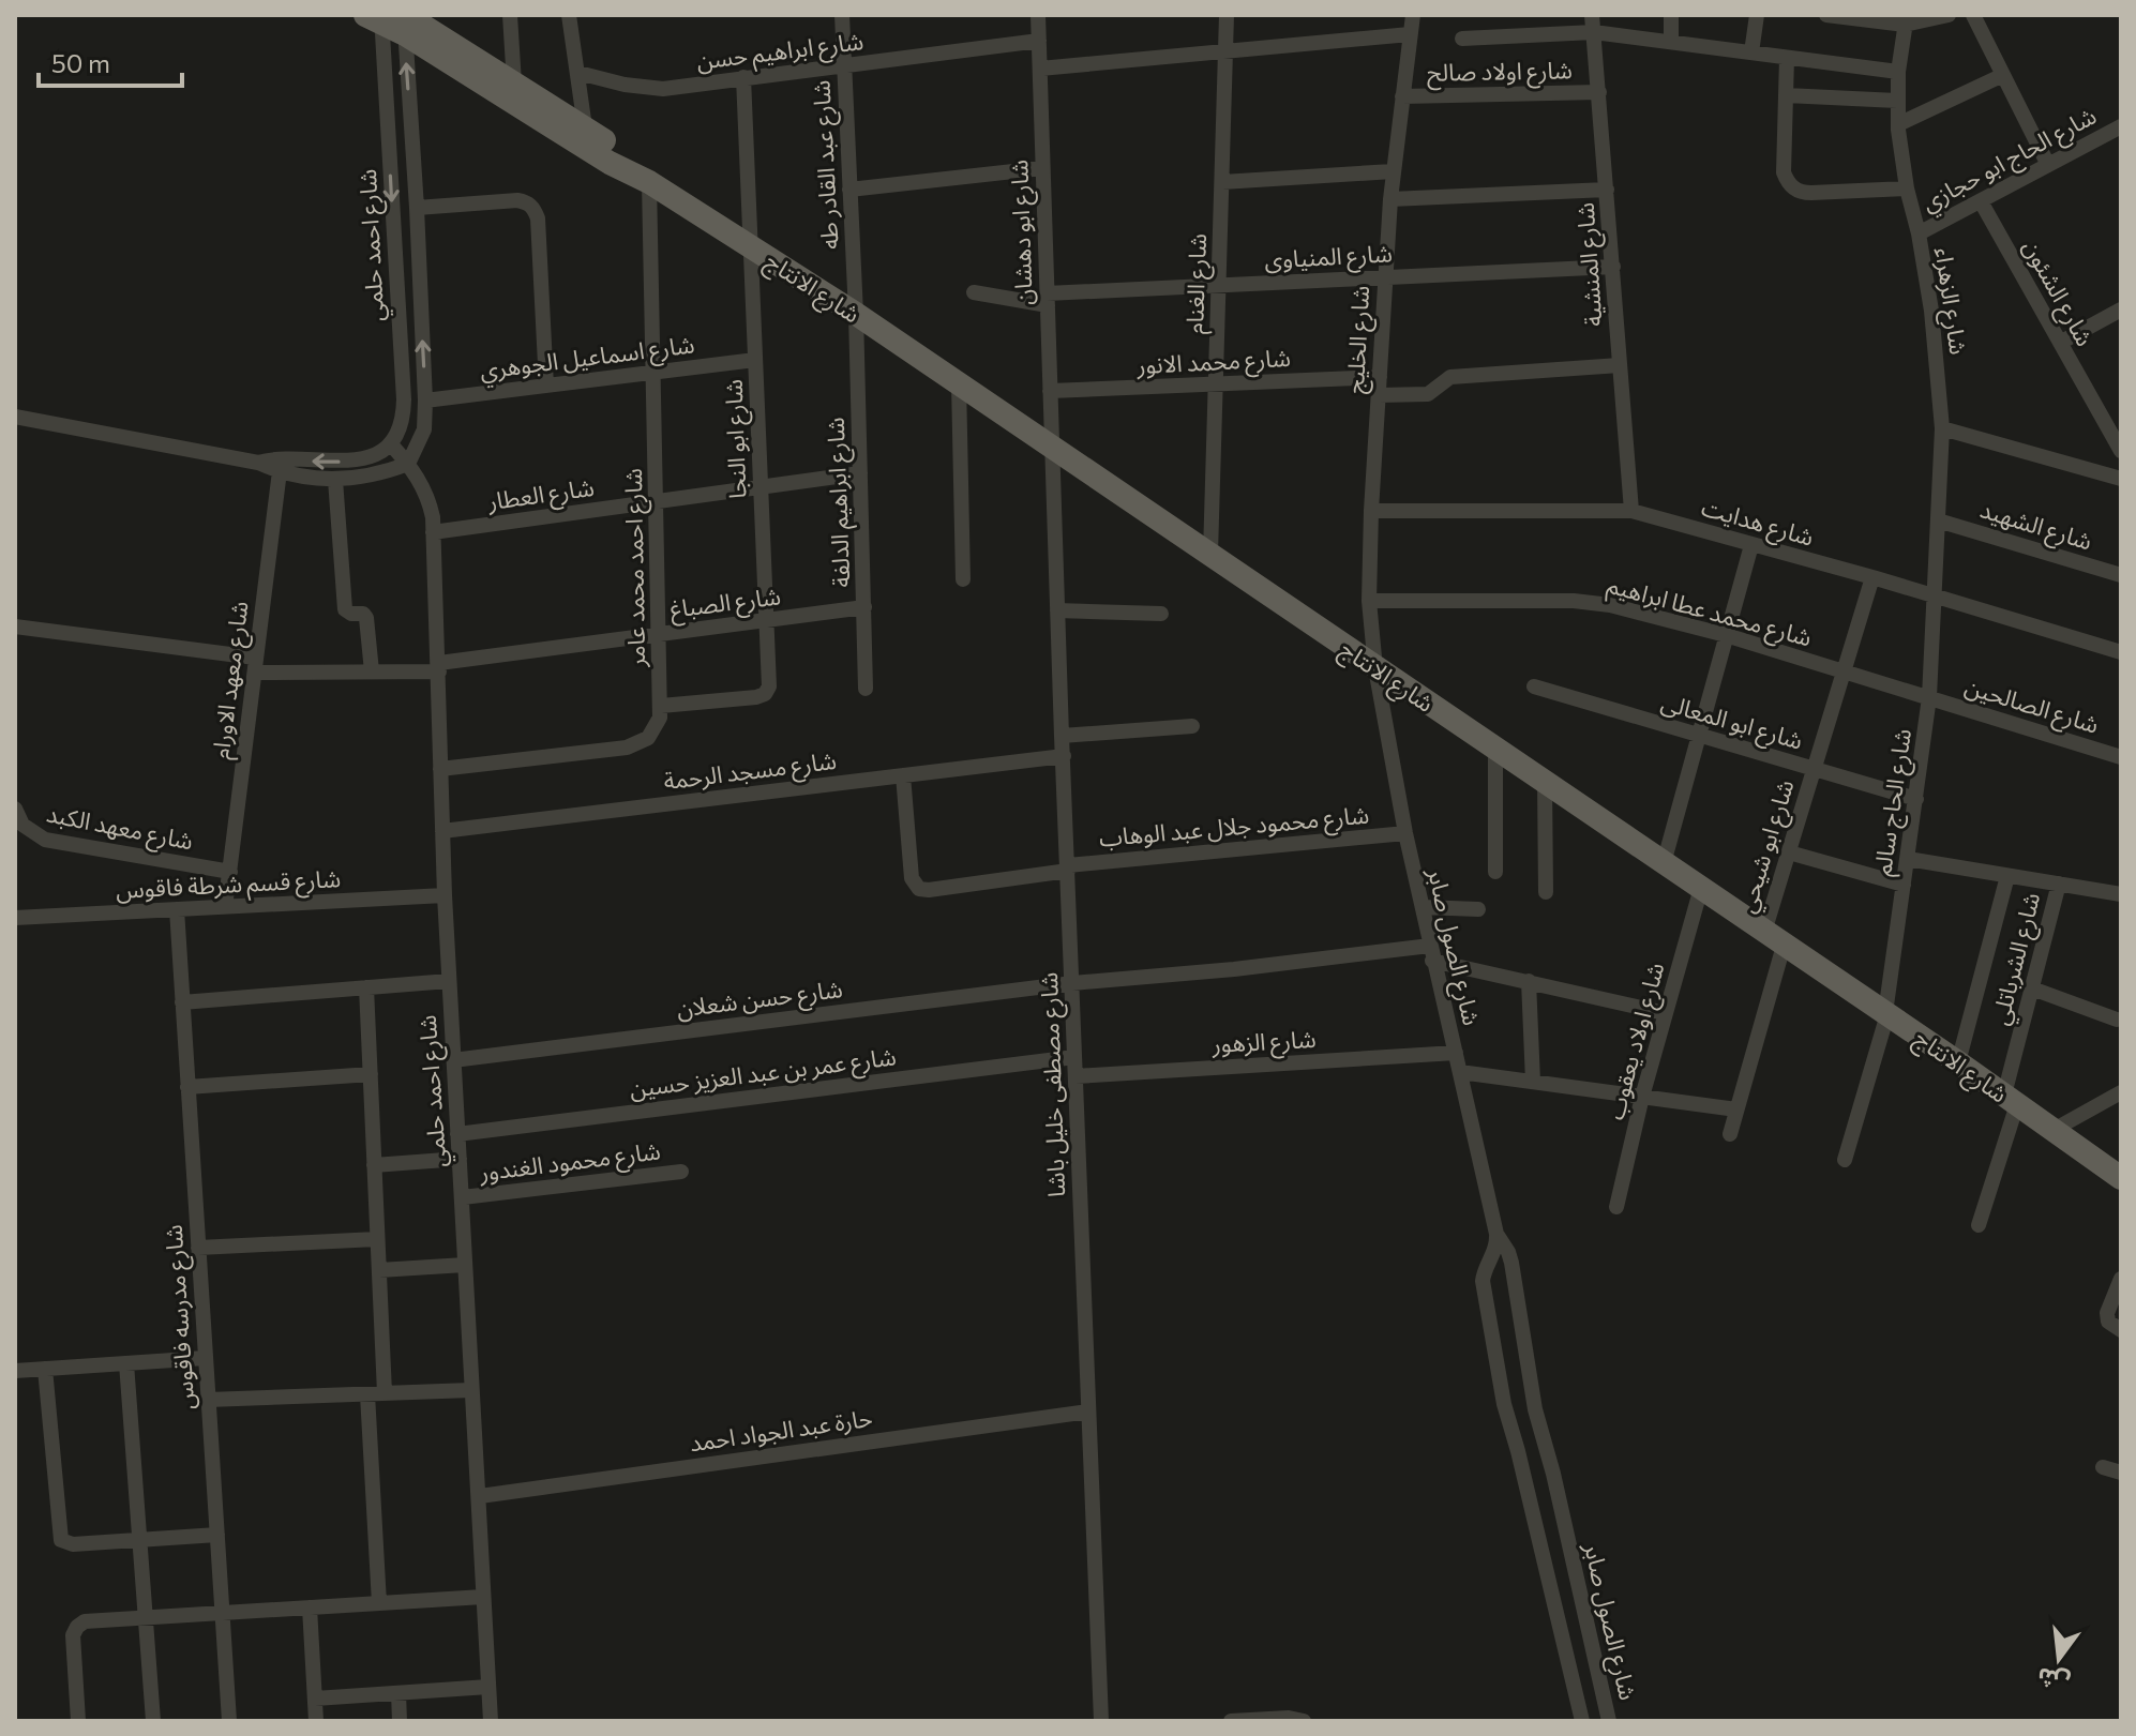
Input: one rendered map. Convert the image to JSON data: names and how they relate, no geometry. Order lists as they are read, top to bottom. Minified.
{"streets":{"main road":["شارع الانتاج"],"street":["شارع ابراهيم حسن","شارع اولاد صالح","شارع الحاج ابو حجازي","شارع عبد القادر طه","شارع ابو دهشان","شارع احمد حلمي","شارع المنياوى","شارع المنشية","شارع الغنام","شارع الشئون","شارع الزهراء","شارع الخليج","شارع اسماعيل الجوهري","شارع محمد الانور","شارع ابو النجا","شارع العطار","شارع ابراهيم الدلفة","شارع هدايت","شارع الشهيد","شارع احمد محمد عامر","شارع الصباغ","شارع محمد عطا ابراهيم","شارع معهد الاورام","شارع الصالحين","شارع ابو المعالى","شارع مسجد الرحمة","شارع الحاج سالم","شارع محمود جلال عبد الوهاب","شارع معهد الكبد","شارع ابو شيحي","شارع قسم شرطة فاقوس","شارع الصول صابر","شارع الشرباتلي","شارع حسن شعلان","شارع الزهور","شارع اولاد يعقوب","شارع عمر بن عبد العزيز حسين","شارع مصطفى خليل باشا","شارع محمود الغندور","شارع مدرسه فاقوس","حارة عبد الجواد احمد"]},"crossings":[["شارع ابراهيم حسن","شارع عبد القادر طه"],["شارع ابراهيم حسن","شارع ابو دهشان"],["شارع ابراهيم حسن","شارع ابو النجا"],["شارع اولاد صالح","شارع المنشية"],["شارع اولاد صالح","شارع الخليج"],["شارع الحاج ابو حجازي","شارع الشئون"],["شارع الحاج ابو حجازي","شارع الزهراء"],["شارع عبد القادر طه","شارع الانتاج"],["شارع عبد القادر طه","شارع ابراهيم الدلفة"],["شارع ابو دهشان","شارع المنياوى"],["شارع ابو دهشان","شارع الانتاج"],["شارع ابو دهشان","شارع محمد الانور"],["شارع ابو دهشان","شارع مصطفى خليل باشا"],["شارع احمد حلمي","شارع الانتاج"],["شارع احمد حلمي","شارع اسماعيل الجوهري"],["شارع احمد حلمي","شارع العطار"],["شارع احمد حلمي","شارع احمد محمد عامر"],["شارع احمد حلمي","شارع الصباغ"],["شارع احمد حلمي","شارع مسجد الرحمة"],["شارع احمد حلمي","شارع قسم شرطة فاقوس"],["شارع احمد حلمي","شارع حسن شعلان"],["شارع احمد حلمي","شارع عمر بن عبد العزيز حسين"],["شارع احمد حلمي","شارع محمود الغندور"],["شارع احمد حلمي","حارة عبد الجواد احمد"],["شارع المنياوى","شارع المنشية"],["شارع المنياوى","شارع الغنام"],["شارع المنياوى","شارع الخليج"],["شارع المنشية","شارع هدايت"],["شارع الغنام","شارع الانتاج"],["شارع الغنام","شارع محمد الانور"],["شارع الانتاج","شارع الخليج"],["شارع الانتاج","شارع ابو النجا"],["شارع الانتاج","شارع ابراهيم الدلفة"],["شارع الانتاج","شارع احمد محمد عامر"],["شارع الانتاج","شارع الحاج سالم"],["شارع الانتاج","شارع ابو شيحي"],["شارع الانتاج","شارع الصول صابر"],["شارع الانتاج","شارع الشرباتلي"],["شارع الانتاج","شارع اولاد يعقوب"],["شارع الانتاج","شارع مصطفى خليل باشا"],["شارع الزهراء","شارع هدايت"],["شارع الزهراء","شارع الشهيد"],["شارع الزهراء","شارع الحاج سالم"],["شارع الخليج","شارع محمد الانور"],["شارع الخليج","شارع هدايت"],["شارع الخليج","شارع محمد عطا ابراهيم"],["شارع الخليج","شارع الصول صابر"],["شارع اسماعيل الجوهري","شارع ابو النجا"],["شارع اسماعيل الجوهري","شارع احمد محمد عامر"],["شارع ابو النجا","شارع العطار"],["شارع ابو النجا","شارع احمد محمد عامر"],["شارع ابو النجا","شارع الصباغ"],["شارع العطار","شارع ابراهيم الدلفة"],["شارع العطار","شارع احمد محمد عامر"],["شارع ابراهيم الدلفة","شارع الصباغ"],["شارع هدايت","شارع الحاج سالم"],["شارع هدايت","شارع ابو شيحي"],["شارع احمد محمد عامر","شارع الصباغ"],["شارع الصباغ","شارع معهد الاورام"],["شارع محمد عطا ابراهيم","شارع الصالحين"],["شارع محمد عطا ابراهيم","شارع الحاج سالم"],["شارع محمد عطا ابراهيم","شارع ابو شيحي"],["شارع معهد الاورام","شارع معهد الكبد"],["شارع معهد الاورام","شارع قسم شرطة فاقوس"],["شارع الصالحين","شارع الحاج سالم"],["شارع ابو المعالى","شارع الحاج سالم"],["شارع ابو المعالى","شارع ابو شيحي"],["شارع مسجد الرحمة","شارع محمود جلال عبد الوهاب"],["شارع مسجد الرحمة","شارع مصطفى خليل باشا"],["شارع محمود جلال عبد الوهاب","شارع الصول صابر"],["شارع محمود جلال عبد الوهاب","شارع مصطفى خليل باشا"],["شارع قسم شرطة فاقوس","شارع مدرسه فاقوس"],["شارع الصول صابر","شارع حسن شعلان"],["شارع الصول صابر","شارع الزهور"],["شارع حسن شعلان","شارع اولاد يعقوب"],["شارع حسن شعلان","شارع مصطفى خليل باشا"],["شارع الزهور","شارع مصطفى خليل باشا"],["شارع عمر بن عبد العزيز حسين","شارع مصطفى خليل باشا"],["شارع مصطفى خليل باشا","حارة عبد الجواد احمد"]],"scale_bar":"50 m","north":"bottom"}
